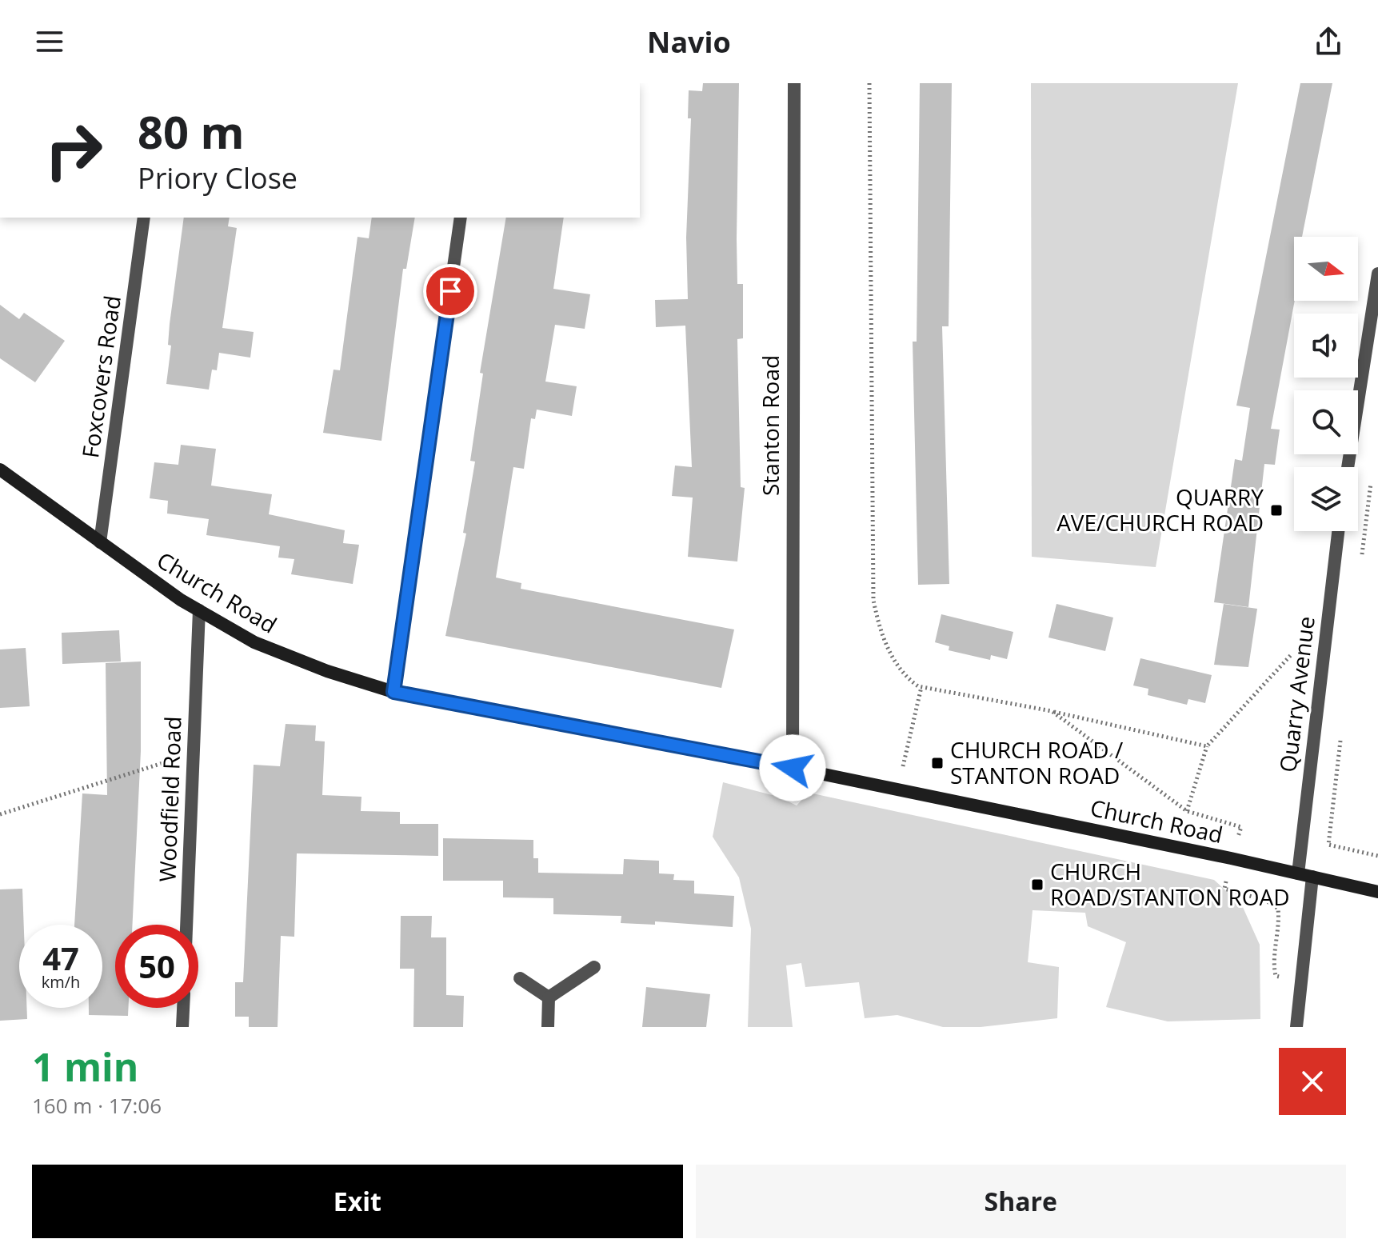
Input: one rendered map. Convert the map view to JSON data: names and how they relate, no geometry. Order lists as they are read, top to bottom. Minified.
{"streets":{"main road":["Church Road"],"street":["Foxcovers Road","Stanton Road","Quarry Avenue","Woodfield Road"]},"crossings":[["Foxcovers Road","Church Road"],["Stanton Road","Church Road"],["Church Road","Quarry Avenue"],["Church Road","Woodfield Road"]],"places":{"transit":["QUARRY AVE/CHURCH ROAD","CHURCH ROAD / STANTON ROAD","CHURCH ROAD/STANTON ROAD"]},"north":"right","page":{"header":"Navio","turn":["80 m","Priory Close"],"speed":"47 km/h","limit":"50","heading":["1 min","160 m · 17:06"],"buttons":["Exit","Share"]}}
